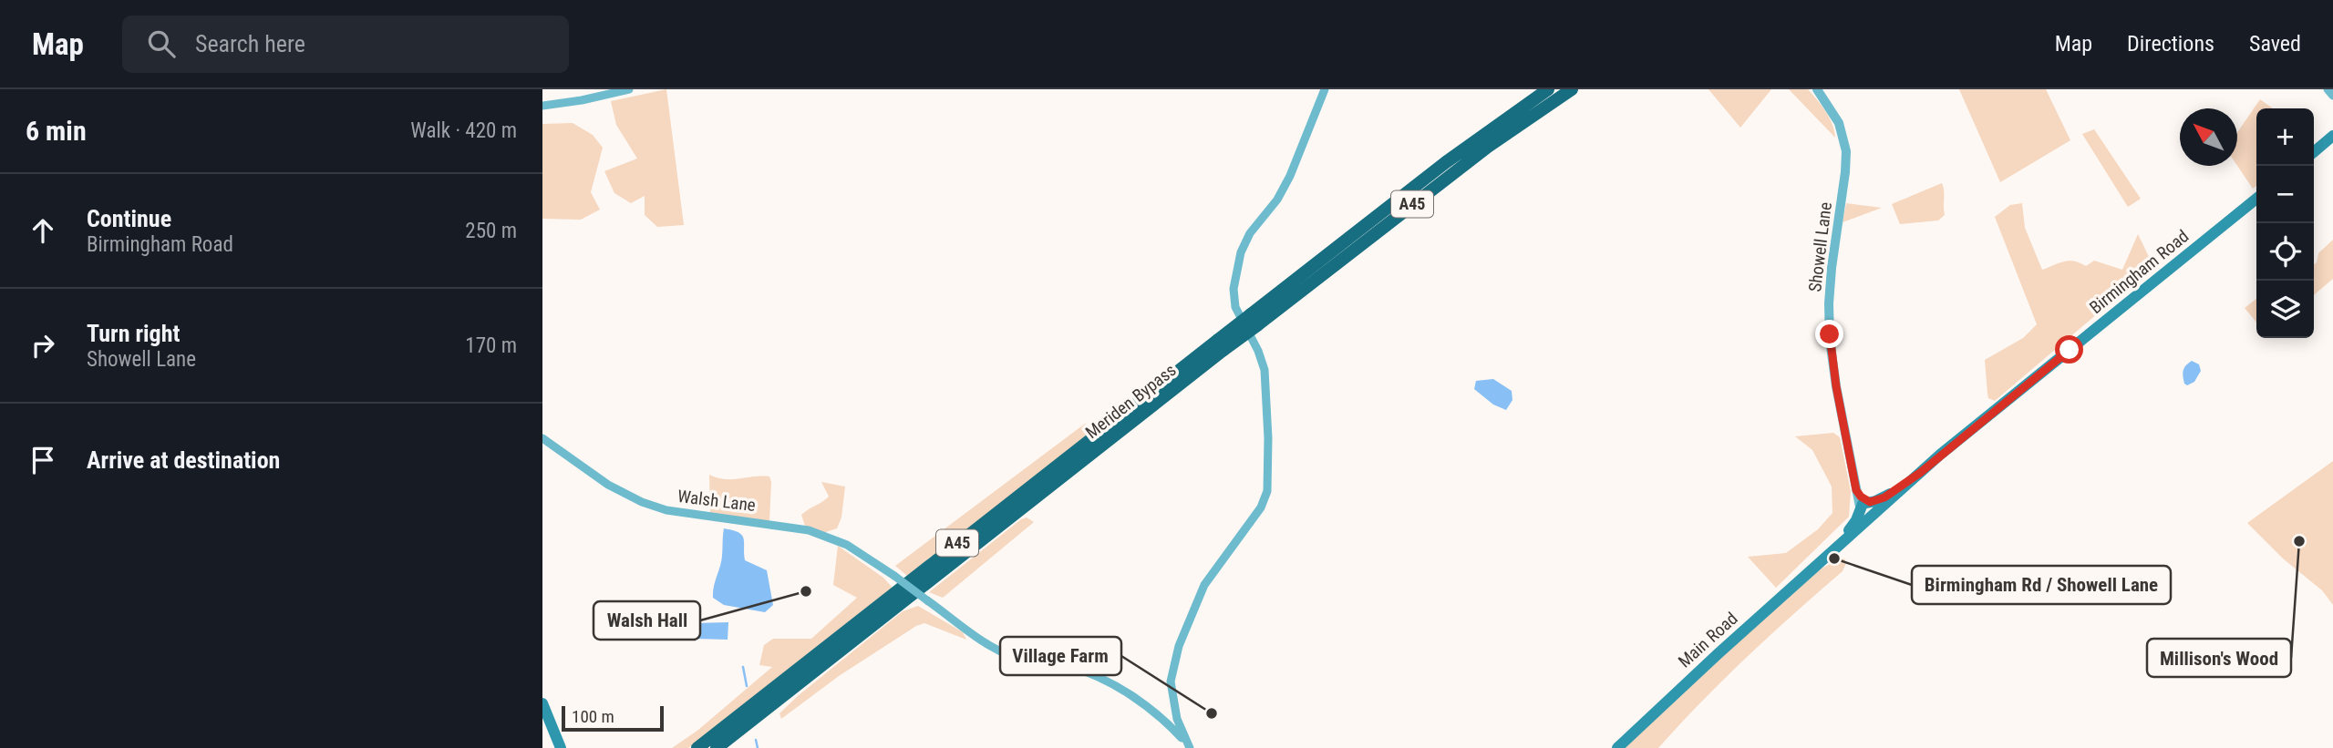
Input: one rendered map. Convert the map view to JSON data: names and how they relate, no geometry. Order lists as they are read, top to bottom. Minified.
{"streets":{"highway":["A45","Meriden Bypass"],"main road":["Birmingham Road","Main Road"],"street":["Showell Lane","Walsh Lane"]},"crossings":[["Showell Lane","Birmingham Road"],["Showell Lane","Main Road"],["Birmingham Road","Main Road"]],"places":["Millison's Wood","Birmingham Rd / Showell Lane","Walsh Hall","Village Farm"],"scale_bar":"100 m","north":"top left","page":{"header":"Map","search":"Search here","nav":["Map","Directions","Saved"],"heading":["6 min","Walk · 420 m"],"map_buttons":["+","−"],"list":[["Continue","Birmingham Road","250 m"],["Turn right","Showell Lane","170 m"],"Arrive at destination"],"scale":"100 m"}}
